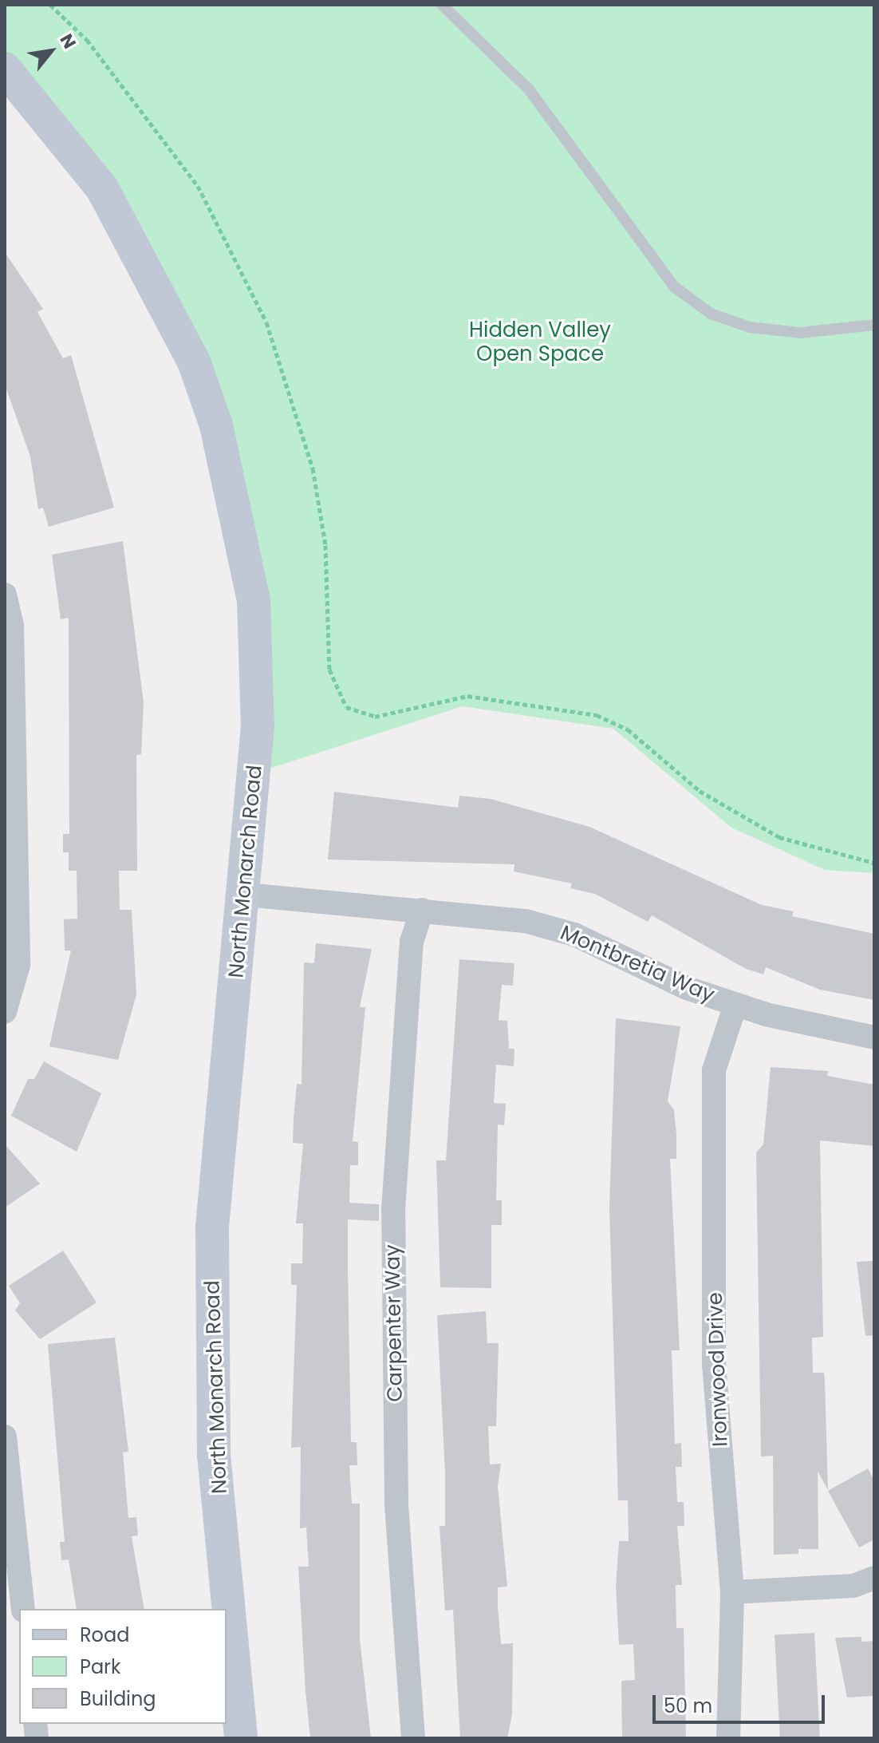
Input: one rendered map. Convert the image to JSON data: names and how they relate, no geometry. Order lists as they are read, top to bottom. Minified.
{"streets":{"street":["North Monarch Road","Montbretia Way","Carpenter Way","Ironwood Drive"]},"crossings":[["North Monarch Road","Montbretia Way"],["Montbretia Way","Carpenter Way"],["Montbretia Way","Ironwood Drive"]],"parks":["Hidden Valley Open Space"],"legend":["Road","Park","Building"],"scale_bar":"50 m","north":"top right"}
